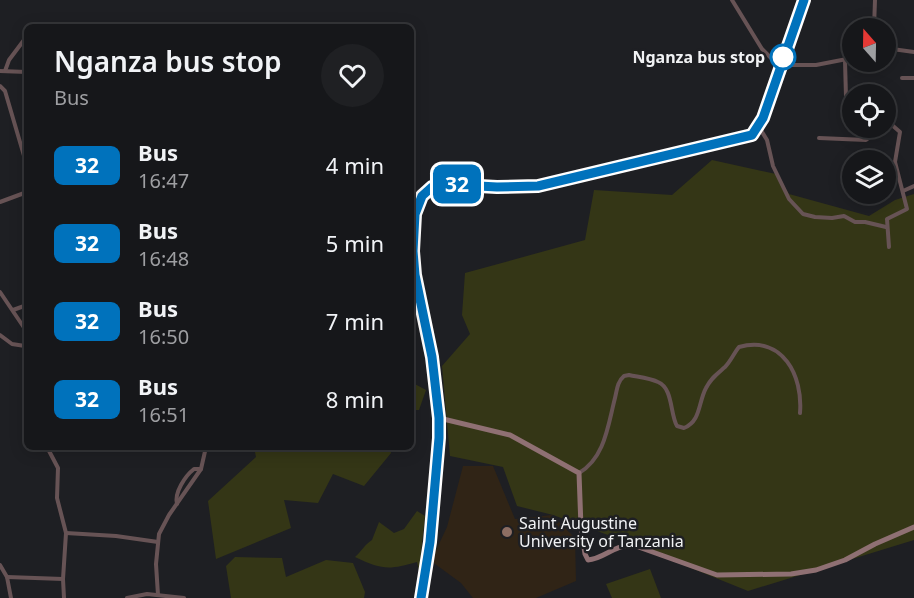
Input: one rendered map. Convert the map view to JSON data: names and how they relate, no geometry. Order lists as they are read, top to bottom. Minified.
{"places":["Nganza bus stop","Saint Augustine University of Tanzania"],"lines":["bus line 32"],"north":"top","page":{"on_map":"32","heading":["Nganza bus stop","Bus"],"list":[{"mark":"32","name":"Bus","note":"16:47","value":"4 min"},{"mark":"32","name":"Bus","note":"16:48","value":"5 min"},{"mark":"32","name":"Bus","note":"16:50","value":"7 min"},{"mark":"32","name":"Bus","note":"16:51","value":"8 min"}]}}
